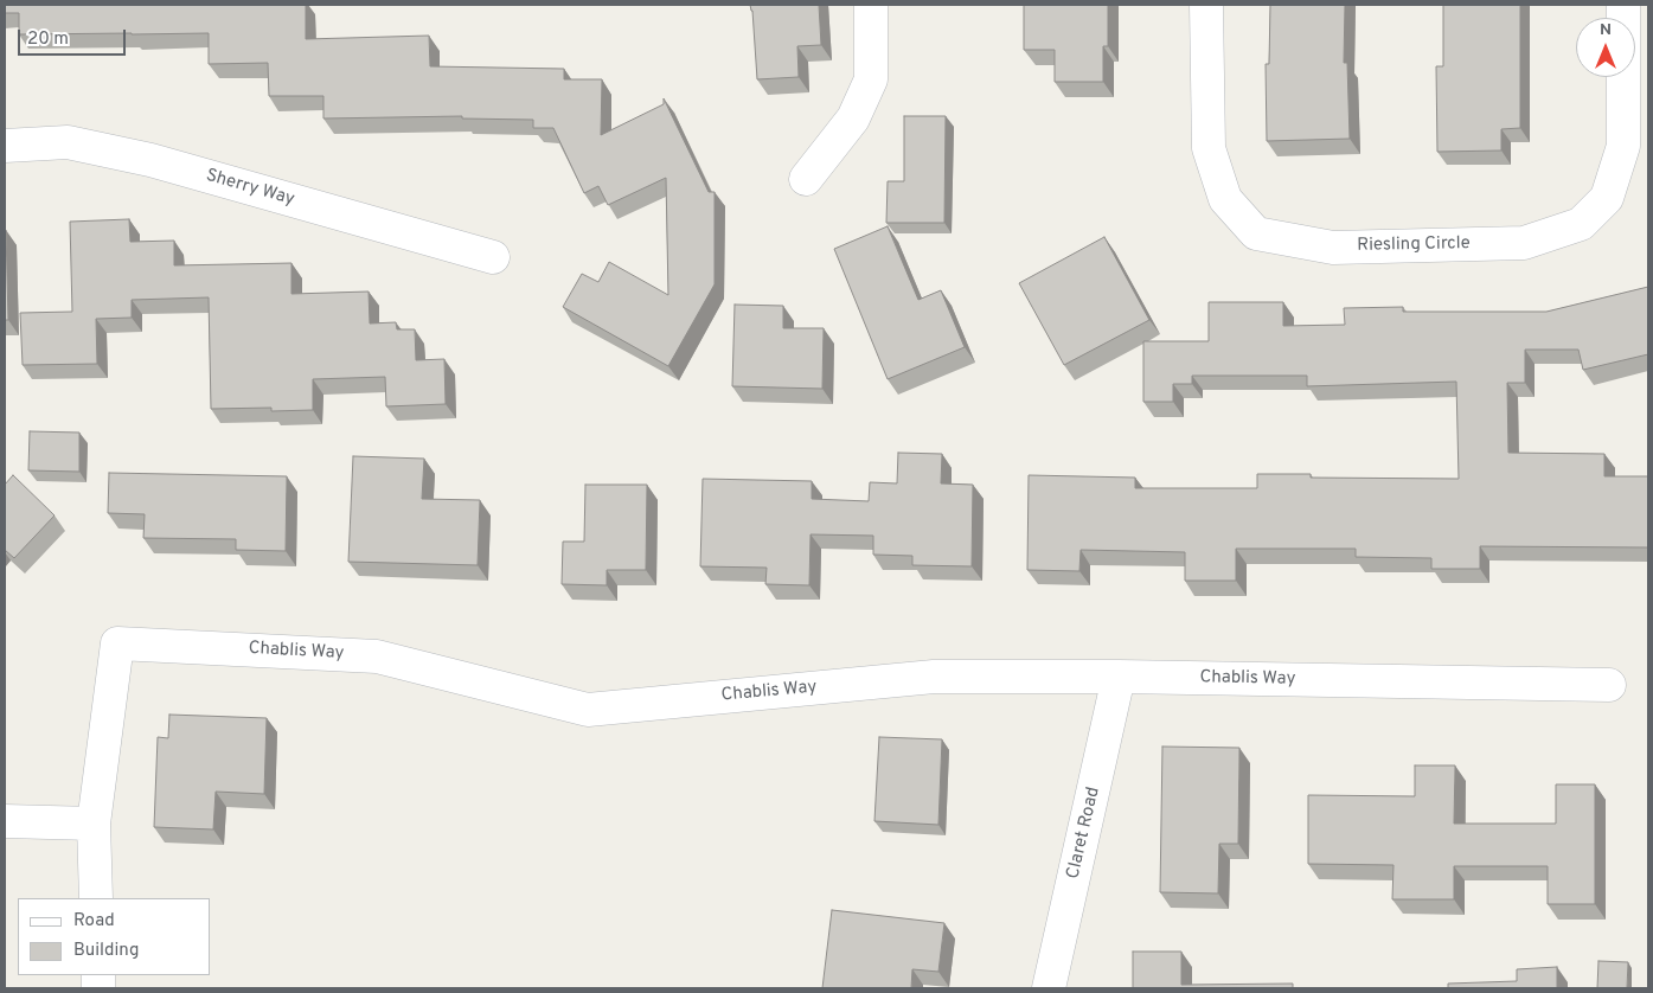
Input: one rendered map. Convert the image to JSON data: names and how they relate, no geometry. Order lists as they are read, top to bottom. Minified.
{"streets":{"street":["Sherry Way","Riesling Circle","Chablis Way","Claret Road"]},"crossings":[["Chablis Way","Claret Road"]],"legend":["Road","Building"],"scale_bar":"20 m","north":"top"}
